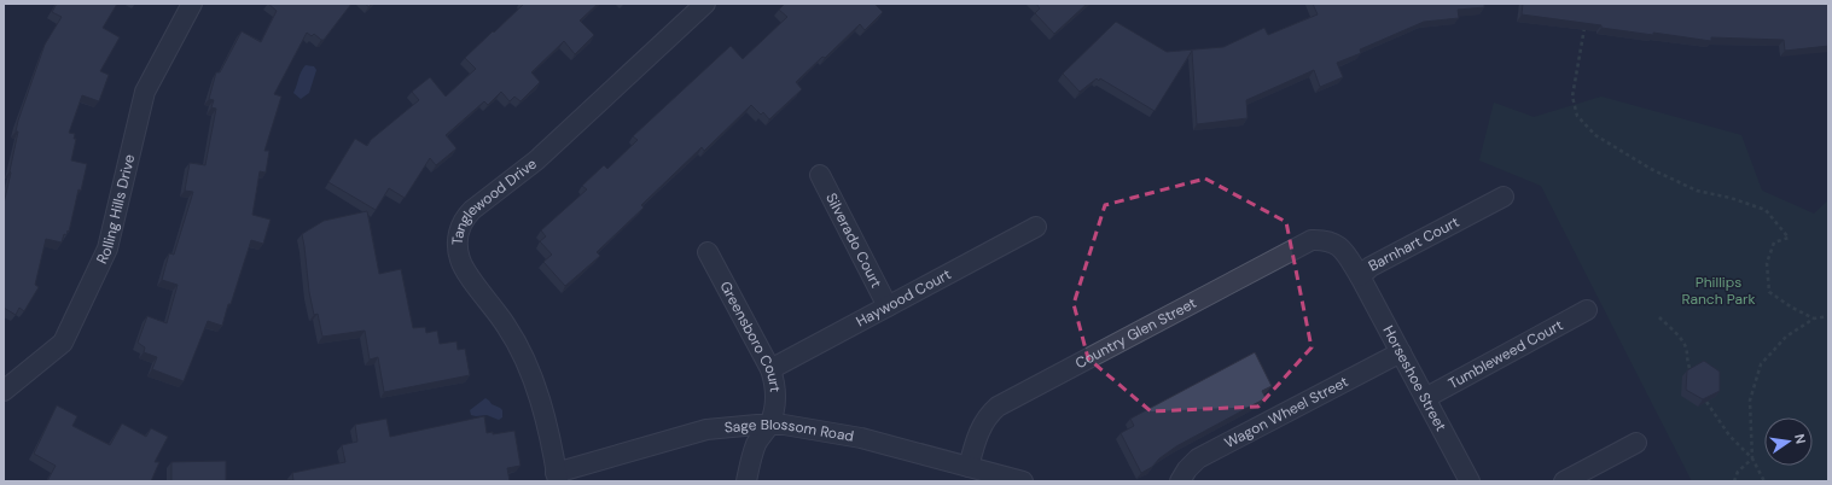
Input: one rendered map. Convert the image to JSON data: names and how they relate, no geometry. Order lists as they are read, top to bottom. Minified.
{"streets":{"street":["Tanglewood Drive","Rolling Hills Drive","Silverado Court","Barnhart Court","Haywood Court","Country Glen Street","Greensboro Court","Tumbleweed Court","Horseshoe Street","Wagon Wheel Street","Sage Blossom Road"]},"crossings":[["Tanglewood Drive","Sage Blossom Road"],["Silverado Court","Haywood Court"],["Barnhart Court","Country Glen Street"],["Barnhart Court","Horseshoe Street"],["Haywood Court","Greensboro Court"],["Country Glen Street","Sage Blossom Road"],["Greensboro Court","Sage Blossom Road"],["Tumbleweed Court","Horseshoe Street"],["Horseshoe Street","Wagon Wheel Street"]],"parks":["Phillips Ranch Park"],"north":"right"}
